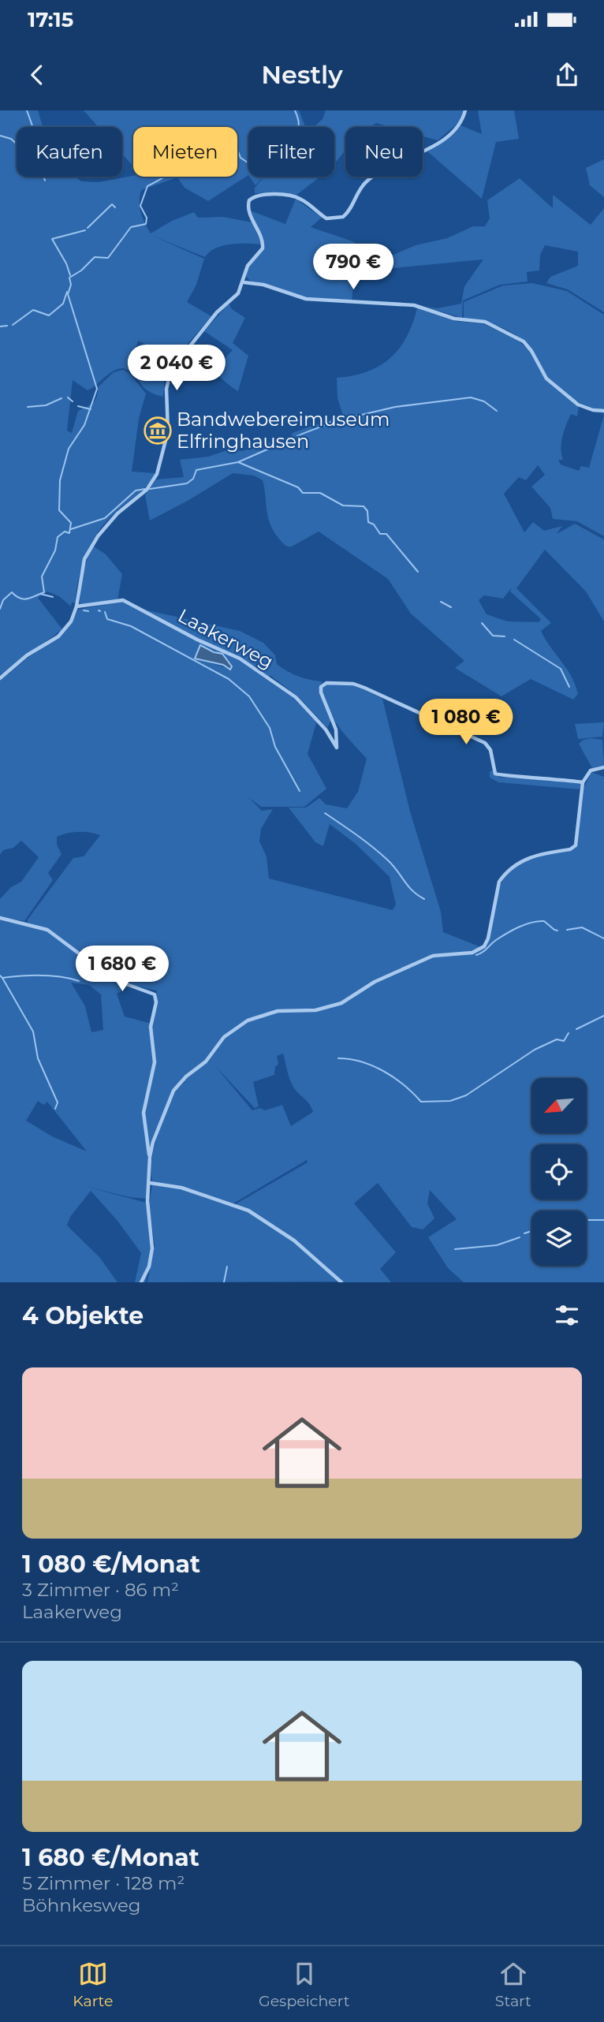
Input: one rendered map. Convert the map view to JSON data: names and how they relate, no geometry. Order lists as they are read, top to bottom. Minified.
{"streets":{"street":["Laakerweg"]},"places":{"museum":["Bandwebereimuseum Elfringhausen"]},"north":"bottom left","page":{"status":"17:15","header":"Nestly","chip":["Kaufen","Mieten","Filter","Neu"],"price":["790 €","2 040 €","1 080 €","1 680 €"],"heading":"4 Objekte","list":[{"name":"1 080 €/Monat","note":"3 Zimmer · 86 m² · Laakerweg"},{"name":"1 680 €/Monat","note":"5 Zimmer · 128 m² · Böhnkesweg"}],"tabs":["Karte","Gespeichert","Start"]}}
